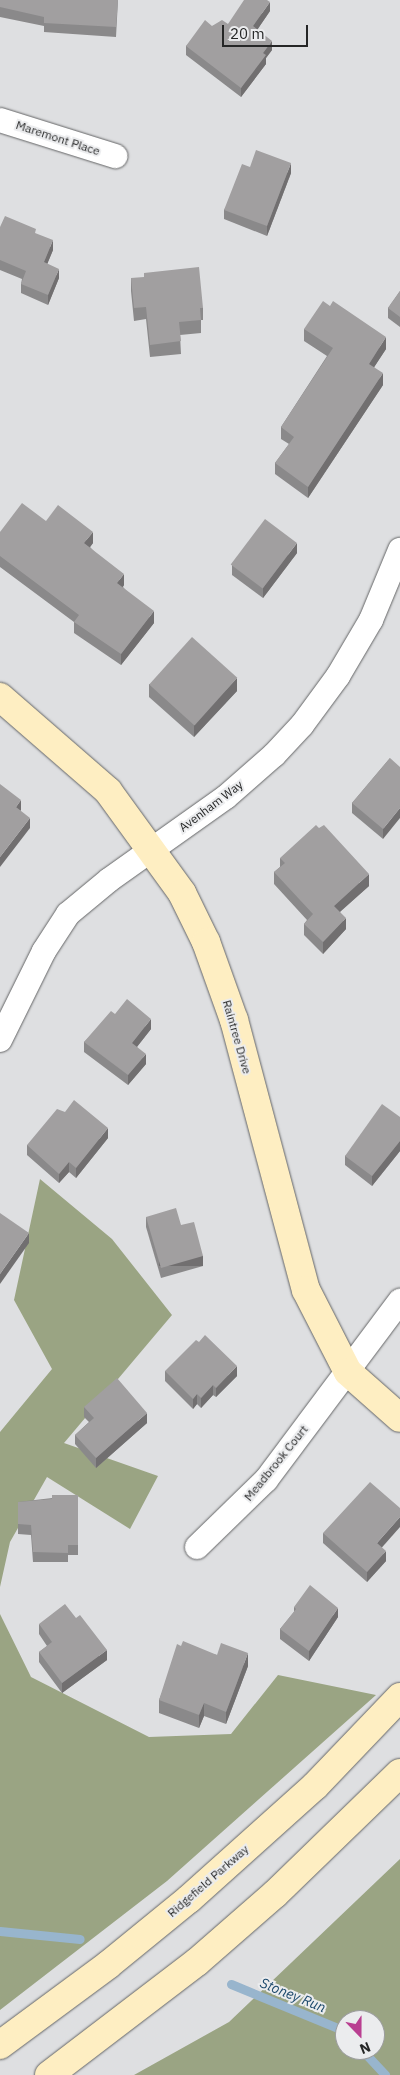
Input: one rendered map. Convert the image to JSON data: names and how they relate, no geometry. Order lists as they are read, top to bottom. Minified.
{"streets":{"main road":["Raintree Drive","Ridgefield Parkway"],"street":["Maremont Place","Avenham Way","Meadbrook Court"]},"crossings":[["Avenham Way","Raintree Drive"],["Raintree Drive","Meadbrook Court"]],"water":["Stoney Run"],"scale_bar":"20 m","north":"bottom"}
